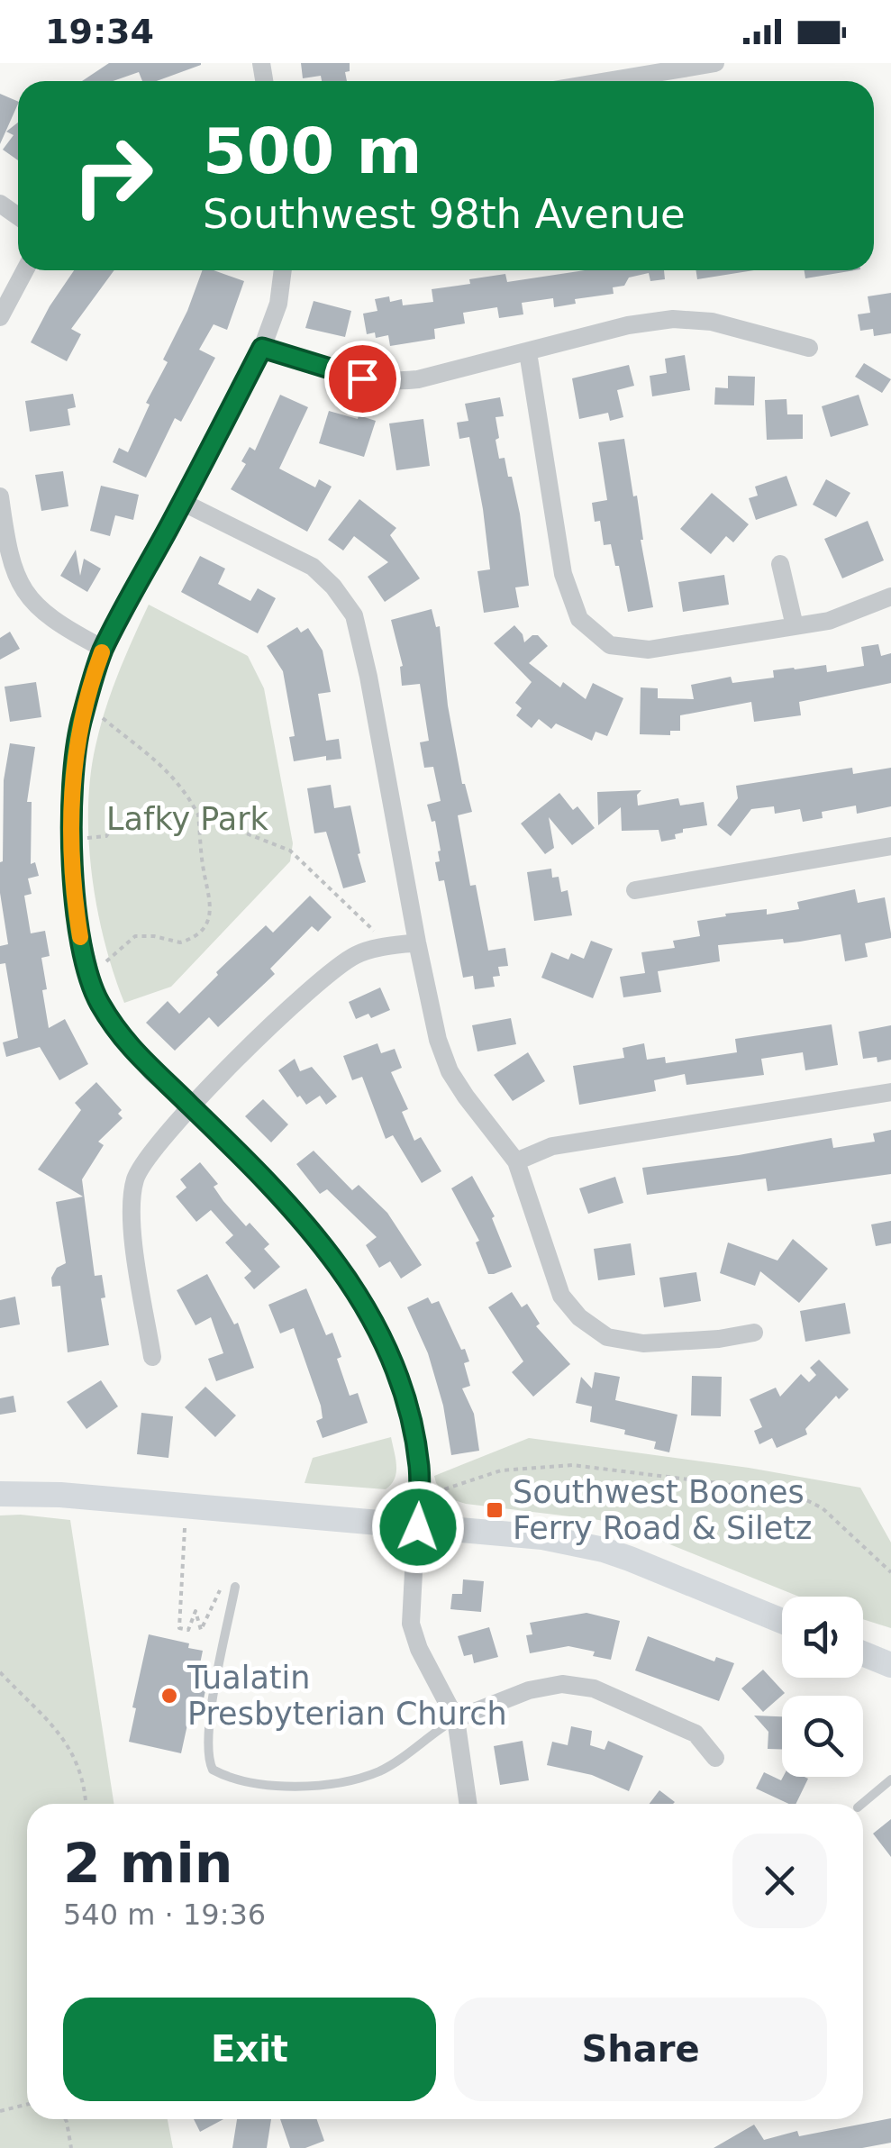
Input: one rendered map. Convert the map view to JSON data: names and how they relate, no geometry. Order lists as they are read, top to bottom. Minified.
{"parks":["Lafky Park"],"places":{"transit":["Southwest Boones Ferry Road & Siletz"],"other":["Tualatin Presbyterian Church"]},"page":{"status":"19:34","turn":["500 m","Southwest 98th Avenue"],"heading":["2 min","540 m · 19:36"],"buttons":["Exit","Share"]}}
